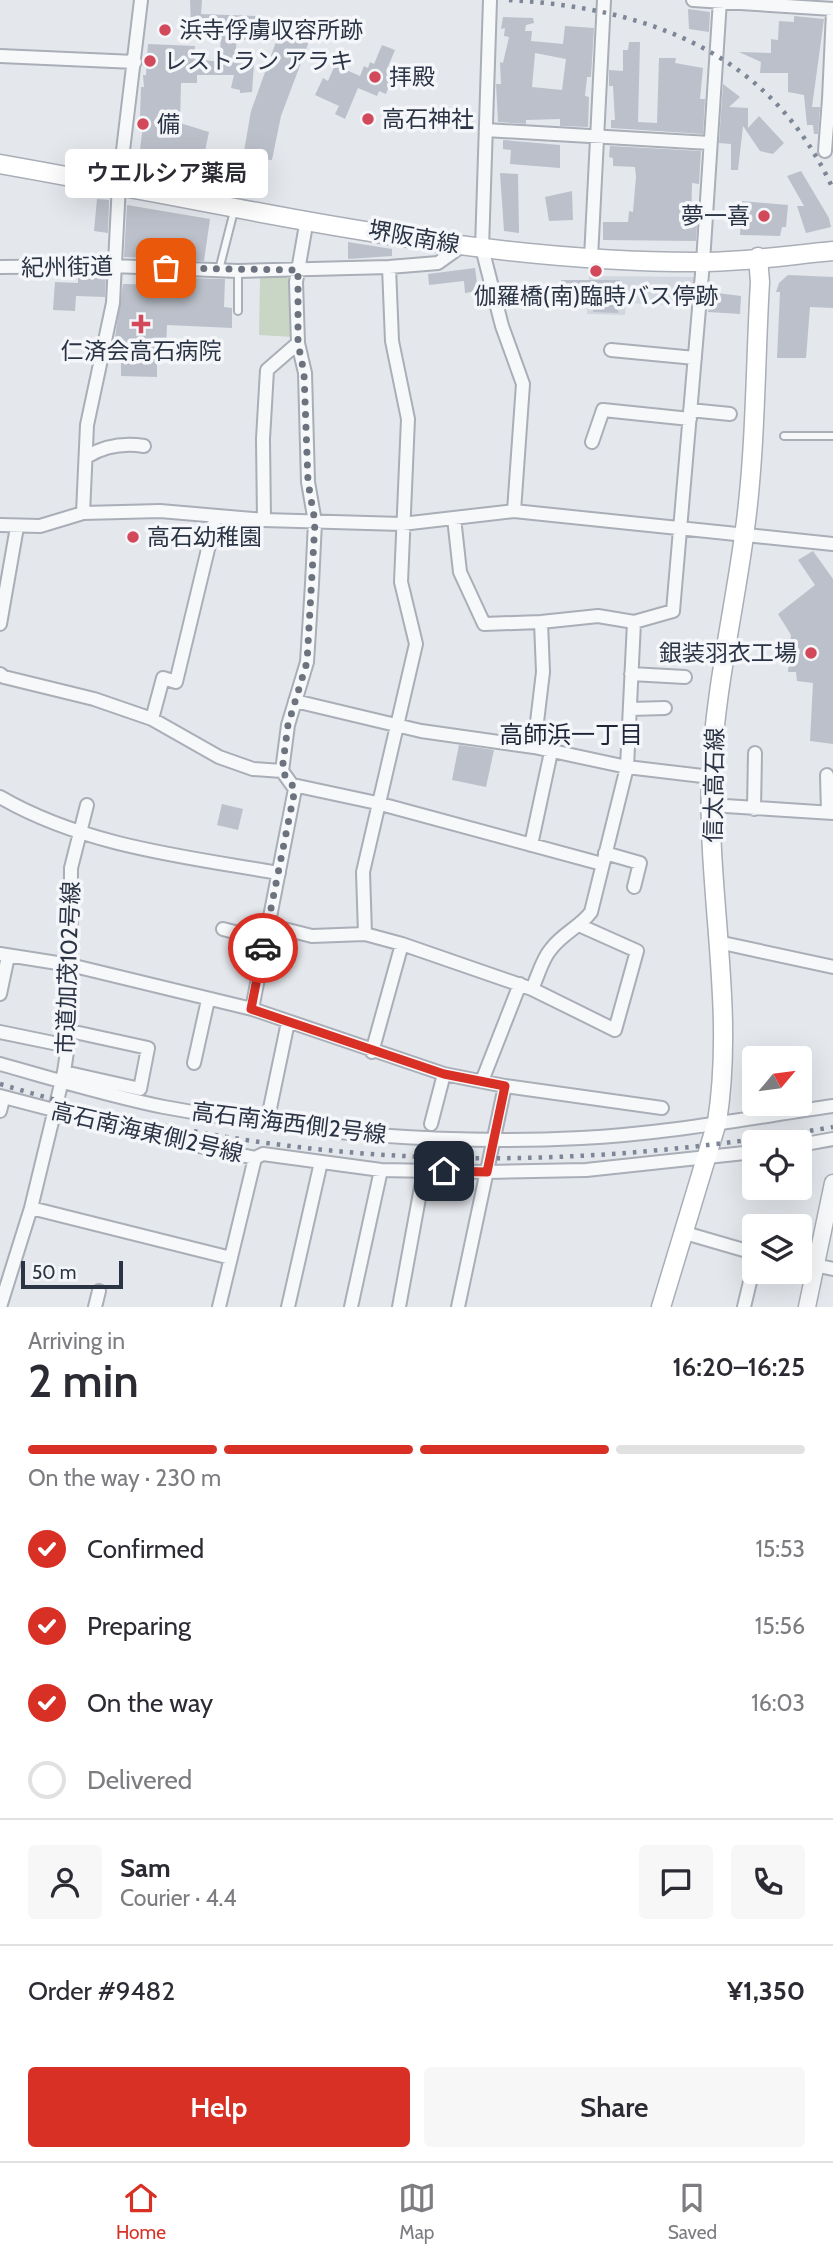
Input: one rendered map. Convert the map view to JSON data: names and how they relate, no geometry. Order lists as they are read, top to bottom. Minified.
{"streets":{"main road":["堺阪南線","信太高石線"],"street":["紀州街道","市道加茂102号線","高石南海西側2号線","高石南海東側2号線"]},"crossings":[["堺阪南線","紀州街道"],["堺阪南線","信太高石線"],["信太高石線","高石南海西側2号線"],["信太高石線","高石南海東側2号線"],["市道加茂102号線","高石南海西側2号線"],["市道加茂102号線","高石南海東側2号線"]],"districts":["高師浜一丁目"],"places":{"other":["浜寺俘虜収容所跡","レストラン アラキ","拝殿","高石神社","備","夢一喜","ウエルシア薬局","伽羅橋(南)臨時バス停跡","高石幼稚園","銀装羽衣工場"],"health":["仁済会高石病院"]},"scale_bar":"50 m","north":"top right","page":{"bubble":"ウエルシア薬局","scale":"50 m","heading":["2 min","Arriving in","16:20–16:25"],"panel":["Sam","Courier · 4.4","Order #9482","¥1,350"],"bar":"On the way · 230 m","list":[["Confirmed","15:53"],["Preparing","15:56"],["On the way","16:03"],"Delivered"],"buttons":["Help","Share"],"tabs":["Home","Map","Saved"]}}
